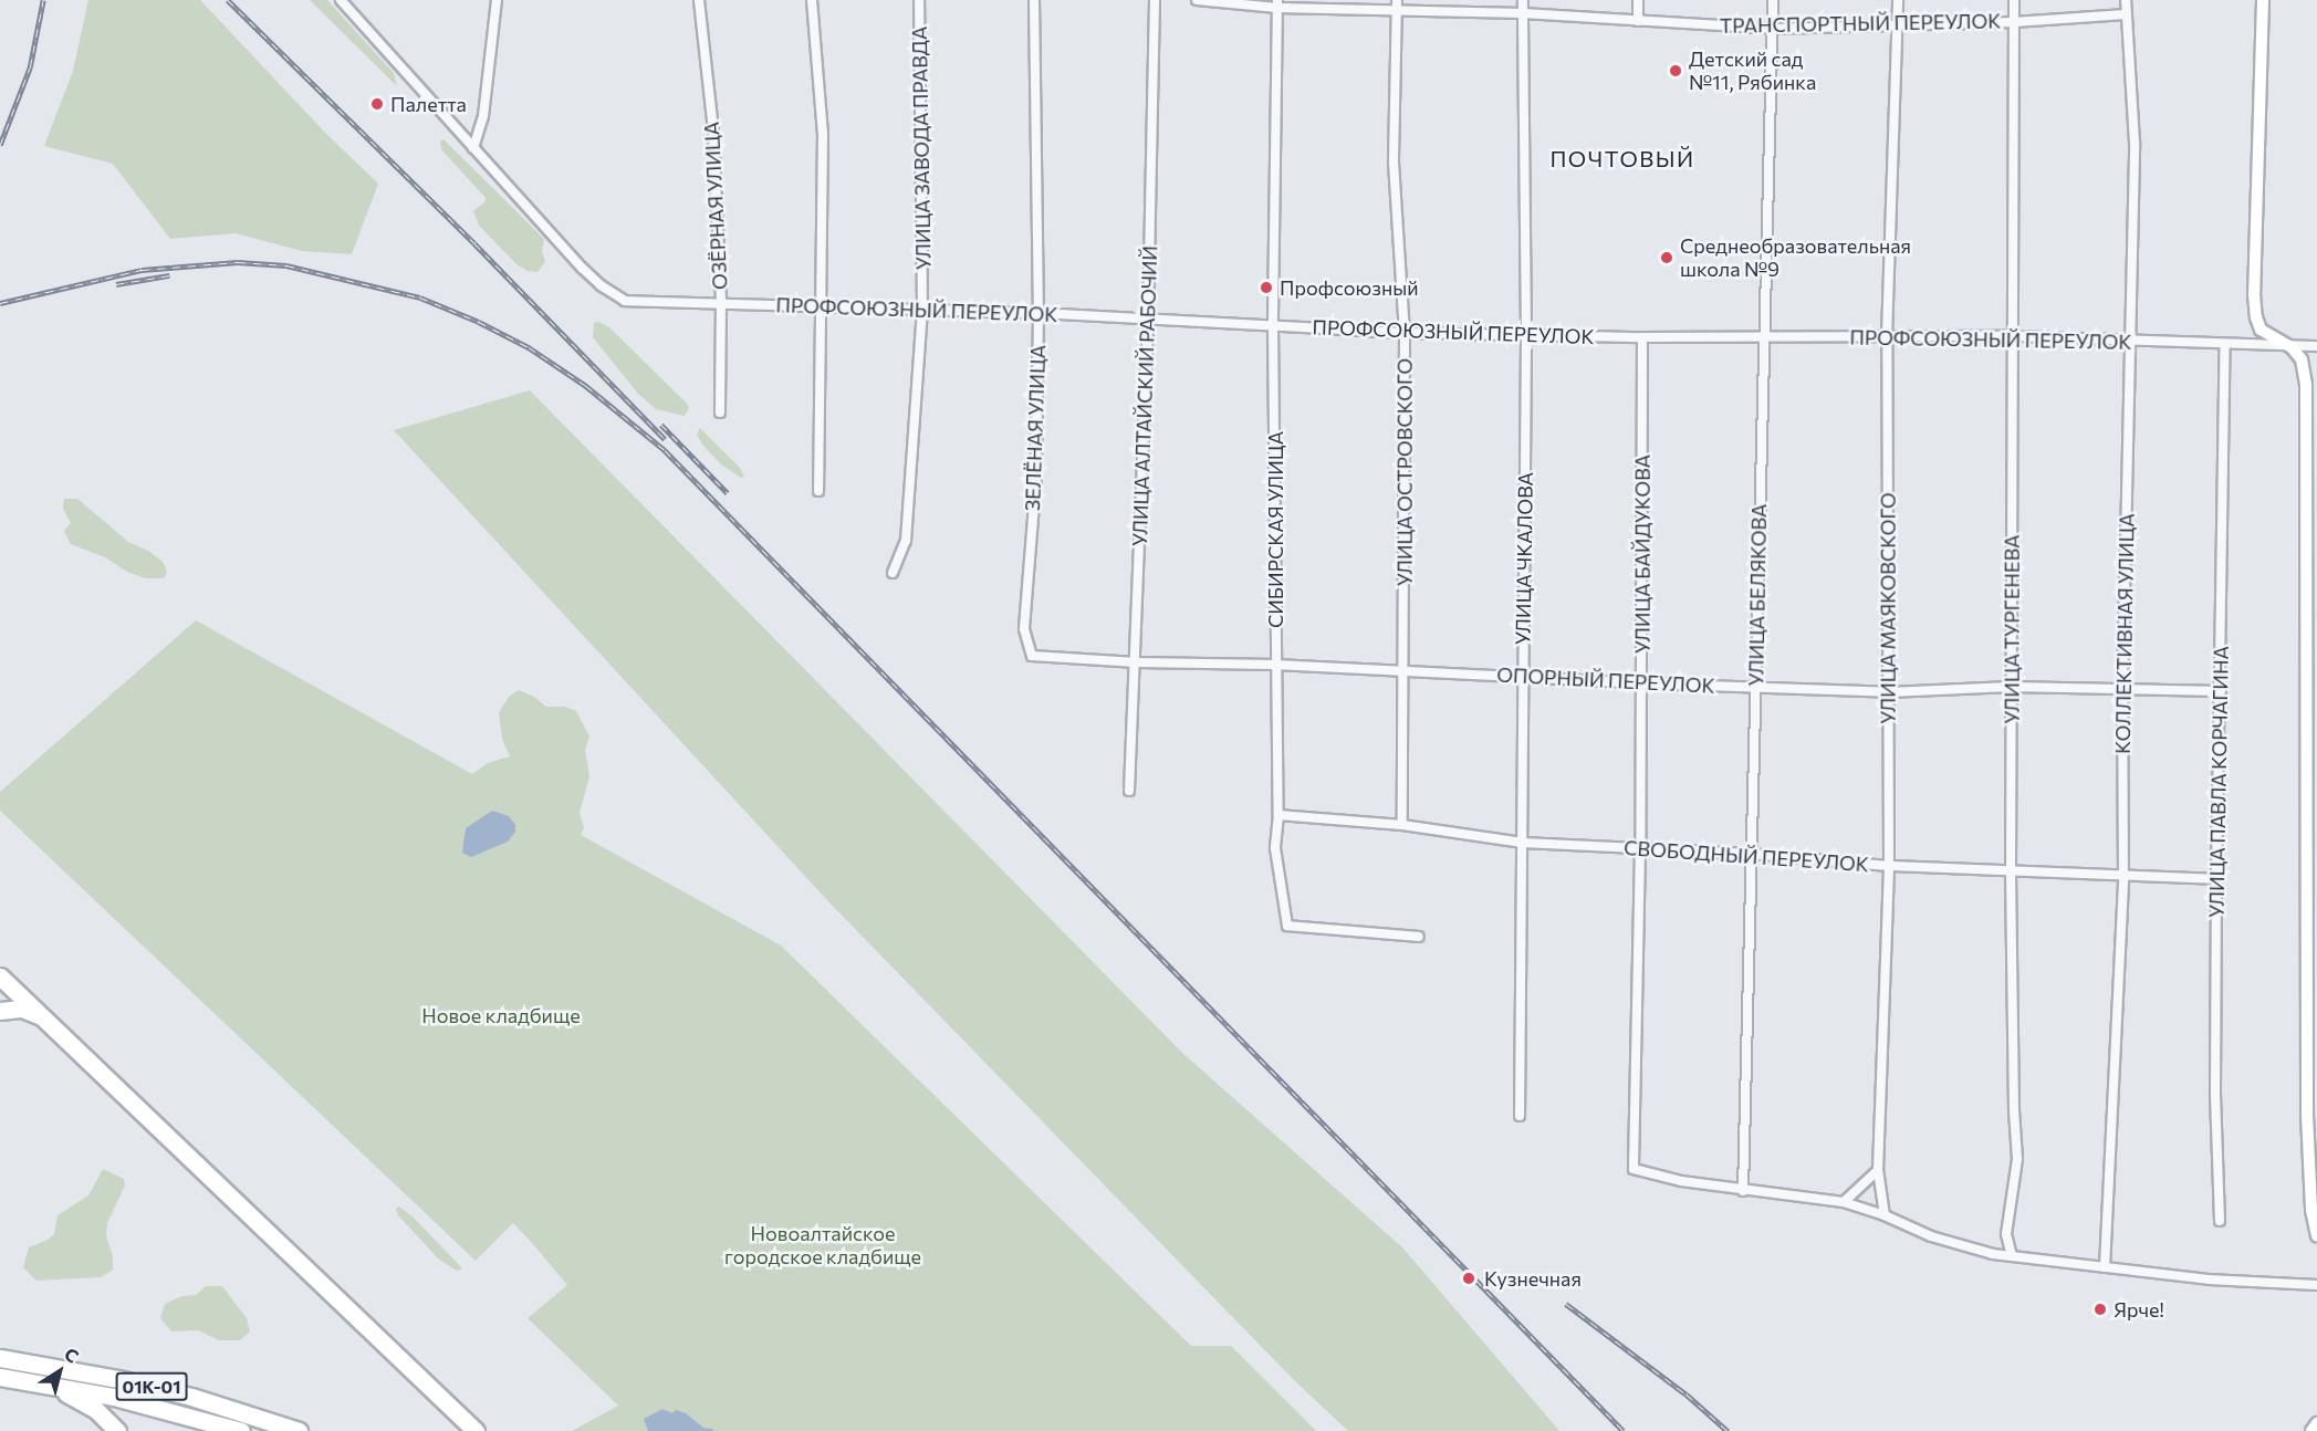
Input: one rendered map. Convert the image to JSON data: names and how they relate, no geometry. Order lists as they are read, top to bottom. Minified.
{"streets":{"highway":["01К-01"],"street":["ТРАНСПОРТНЫЙ ПЕРЕУЛОК","УЛИЦА ЗАВОДА ПРАВДА","ОЗЁРНАЯ УЛИЦА","ПРОФСОЮЗНЫЙ ПЕРЕУЛОК","УЛИЦА АЛТАЙСКИЙ РАБОЧИЙ","ЗЕЛЁНАЯ УЛИЦА","УЛИЦА ОСТРОВСКОГО","СИБИРСКАЯ УЛИЦА","УЛИЦА БАЙДУКОВА","УЛИЦА ЧКАЛОВА","УЛИЦА БЕЛЯКОВА","УЛИЦА МАЯКОВСКОГО","УЛИЦА ТУРГЕНЕВА","КОЛЛЕКТИВНАЯ УЛИЦА","ОПОРНЫЙ ПЕРЕУЛОК","УЛИЦА ПАВЛА КОРЧАГИНА","СВОБОДНЫЙ ПЕРЕУЛОК"]},"crossings":[["ТРАНСПОРТНЫЙ ПЕРЕУЛОК","УЛИЦА ОСТРОВСКОГО"],["ТРАНСПОРТНЫЙ ПЕРЕУЛОК","СИБИРСКАЯ УЛИЦА"],["ТРАНСПОРТНЫЙ ПЕРЕУЛОК","УЛИЦА ЧКАЛОВА"],["ТРАНСПОРТНЫЙ ПЕРЕУЛОК","УЛИЦА БЕЛЯКОВА"],["ТРАНСПОРТНЫЙ ПЕРЕУЛОК","УЛИЦА МАЯКОВСКОГО"],["ТРАНСПОРТНЫЙ ПЕРЕУЛОК","УЛИЦА ТУРГЕНЕВА"],["ТРАНСПОРТНЫЙ ПЕРЕУЛОК","КОЛЛЕКТИВНАЯ УЛИЦА"],["УЛИЦА ЗАВОДА ПРАВДА","ПРОФСОЮЗНЫЙ ПЕРЕУЛОК"],["ОЗЁРНАЯ УЛИЦА","ПРОФСОЮЗНЫЙ ПЕРЕУЛОК"],["ПРОФСОЮЗНЫЙ ПЕРЕУЛОК","УЛИЦА АЛТАЙСКИЙ РАБОЧИЙ"],["ПРОФСОЮЗНЫЙ ПЕРЕУЛОК","ЗЕЛЁНАЯ УЛИЦА"],["ПРОФСОЮЗНЫЙ ПЕРЕУЛОК","УЛИЦА ОСТРОВСКОГО"],["ПРОФСОЮЗНЫЙ ПЕРЕУЛОК","СИБИРСКАЯ УЛИЦА"],["ПРОФСОЮЗНЫЙ ПЕРЕУЛОК","УЛИЦА БАЙДУКОВА"],["ПРОФСОЮЗНЫЙ ПЕРЕУЛОК","УЛИЦА ЧКАЛОВА"],["ПРОФСОЮЗНЫЙ ПЕРЕУЛОК","УЛИЦА БЕЛЯКОВА"],["ПРОФСОЮЗНЫЙ ПЕРЕУЛОК","УЛИЦА МАЯКОВСКОГО"],["ПРОФСОЮЗНЫЙ ПЕРЕУЛОК","УЛИЦА ТУРГЕНЕВА"],["ПРОФСОЮЗНЫЙ ПЕРЕУЛОК","КОЛЛЕКТИВНАЯ УЛИЦА"],["ПРОФСОЮЗНЫЙ ПЕРЕУЛОК","УЛИЦА ПАВЛА КОРЧАГИНА"],["УЛИЦА АЛТАЙСКИЙ РАБОЧИЙ","ОПОРНЫЙ ПЕРЕУЛОК"],["ЗЕЛЁНАЯ УЛИЦА","ОПОРНЫЙ ПЕРЕУЛОК"],["УЛИЦА ОСТРОВСКОГО","ОПОРНЫЙ ПЕРЕУЛОК"],["УЛИЦА ОСТРОВСКОГО","СВОБОДНЫЙ ПЕРЕУЛОК"],["СИБИРСКАЯ УЛИЦА","ОПОРНЫЙ ПЕРЕУЛОК"],["СИБИРСКАЯ УЛИЦА","СВОБОДНЫЙ ПЕРЕУЛОК"],["УЛИЦА БАЙДУКОВА","УЛИЦА БЕЛЯКОВА"],["УЛИЦА БАЙДУКОВА","ОПОРНЫЙ ПЕРЕУЛОК"],["УЛИЦА БАЙДУКОВА","СВОБОДНЫЙ ПЕРЕУЛОК"],["УЛИЦА ЧКАЛОВА","ОПОРНЫЙ ПЕРЕУЛОК"],["УЛИЦА ЧКАЛОВА","СВОБОДНЫЙ ПЕРЕУЛОК"],["УЛИЦА БЕЛЯКОВА","ОПОРНЫЙ ПЕРЕУЛОК"],["УЛИЦА БЕЛЯКОВА","СВОБОДНЫЙ ПЕРЕУЛОК"],["УЛИЦА МАЯКОВСКОГО","ОПОРНЫЙ ПЕРЕУЛОК"],["УЛИЦА МАЯКОВСКОГО","СВОБОДНЫЙ ПЕРЕУЛОК"],["УЛИЦА ТУРГЕНЕВА","ОПОРНЫЙ ПЕРЕУЛОК"],["УЛИЦА ТУРГЕНЕВА","СВОБОДНЫЙ ПЕРЕУЛОК"],["КОЛЛЕКТИВНАЯ УЛИЦА","ОПОРНЫЙ ПЕРЕУЛОК"],["КОЛЛЕКТИВНАЯ УЛИЦА","СВОБОДНЫЙ ПЕРЕУЛОК"],["ОПОРНЫЙ ПЕРЕУЛОК","УЛИЦА ПАВЛА КОРЧАГИНА"],["УЛИЦА ПАВЛА КОРЧАГИНА","СВОБОДНЫЙ ПЕРЕУЛОК"]],"districts":["ПОЧТОВЫЙ"],"parks":["Новое кладбище","Новоалтайское городское кладбище"],"places":["Детский сад №11, Рябинка","Палетта","Среднеобразовательная школа №9","Профсоюзный","Кузнечная","Ярче!"],"north":"top right"}
